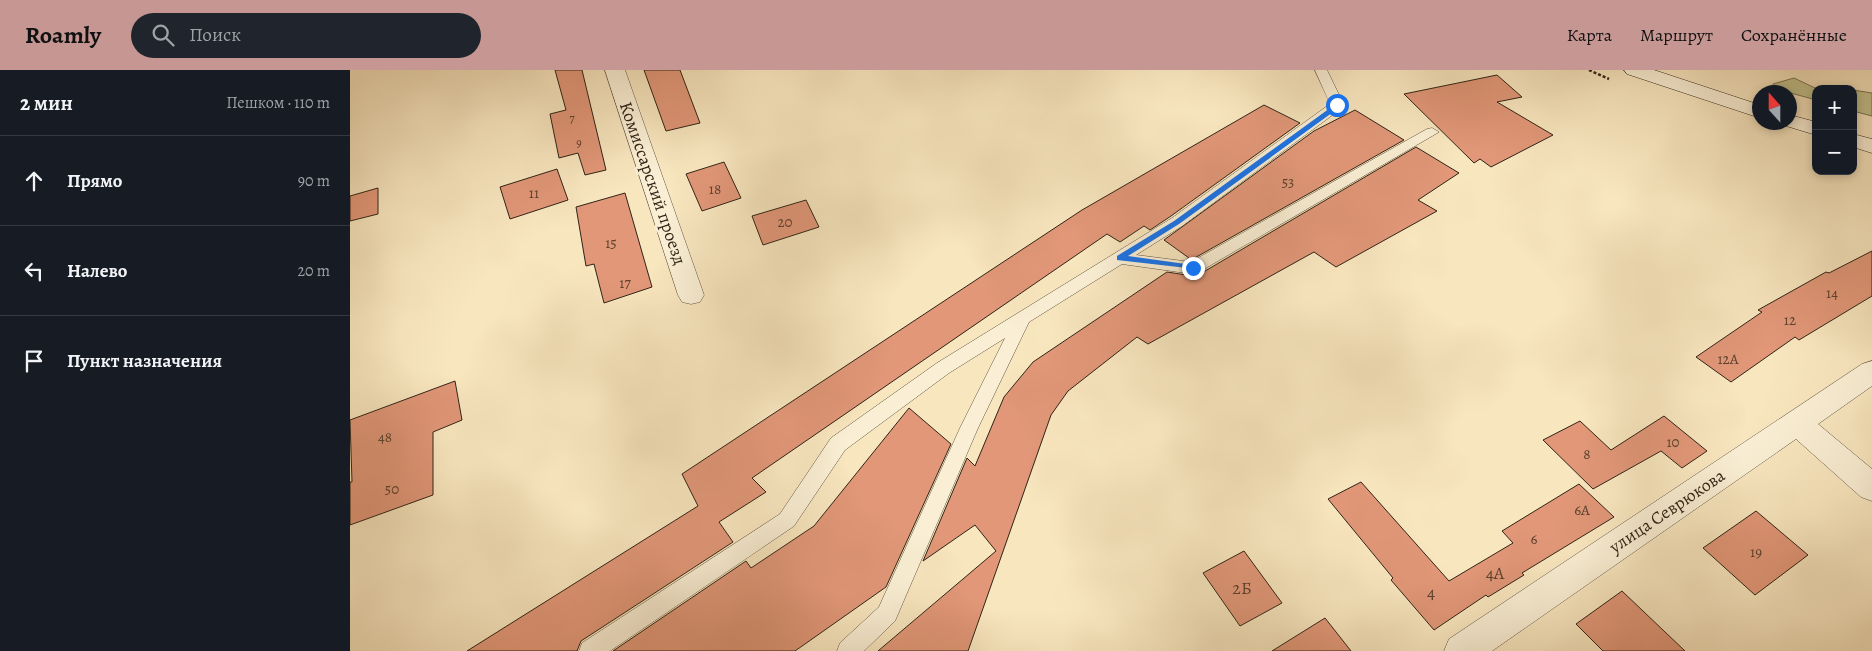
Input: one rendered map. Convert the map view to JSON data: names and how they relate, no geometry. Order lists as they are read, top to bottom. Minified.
{"streets":{"street":["Комиссарский проезд","улица Севрюкова"]},"house_numbers":["7","9","53","18","11","20","15","17","14","12","12А","48","10","8","50","6А","6","19","4А","2Б","4"],"north":"top","page":{"header":"Roamly","search":"Поиск","nav":["Карта","Маршрут","Сохранённые"],"heading":["2 мин","Пешком · 110 m"],"map_buttons":["+","−"],"list":[["Прямо","90 m"],["Налево","20 m"],"Пункт назначения"]}}
